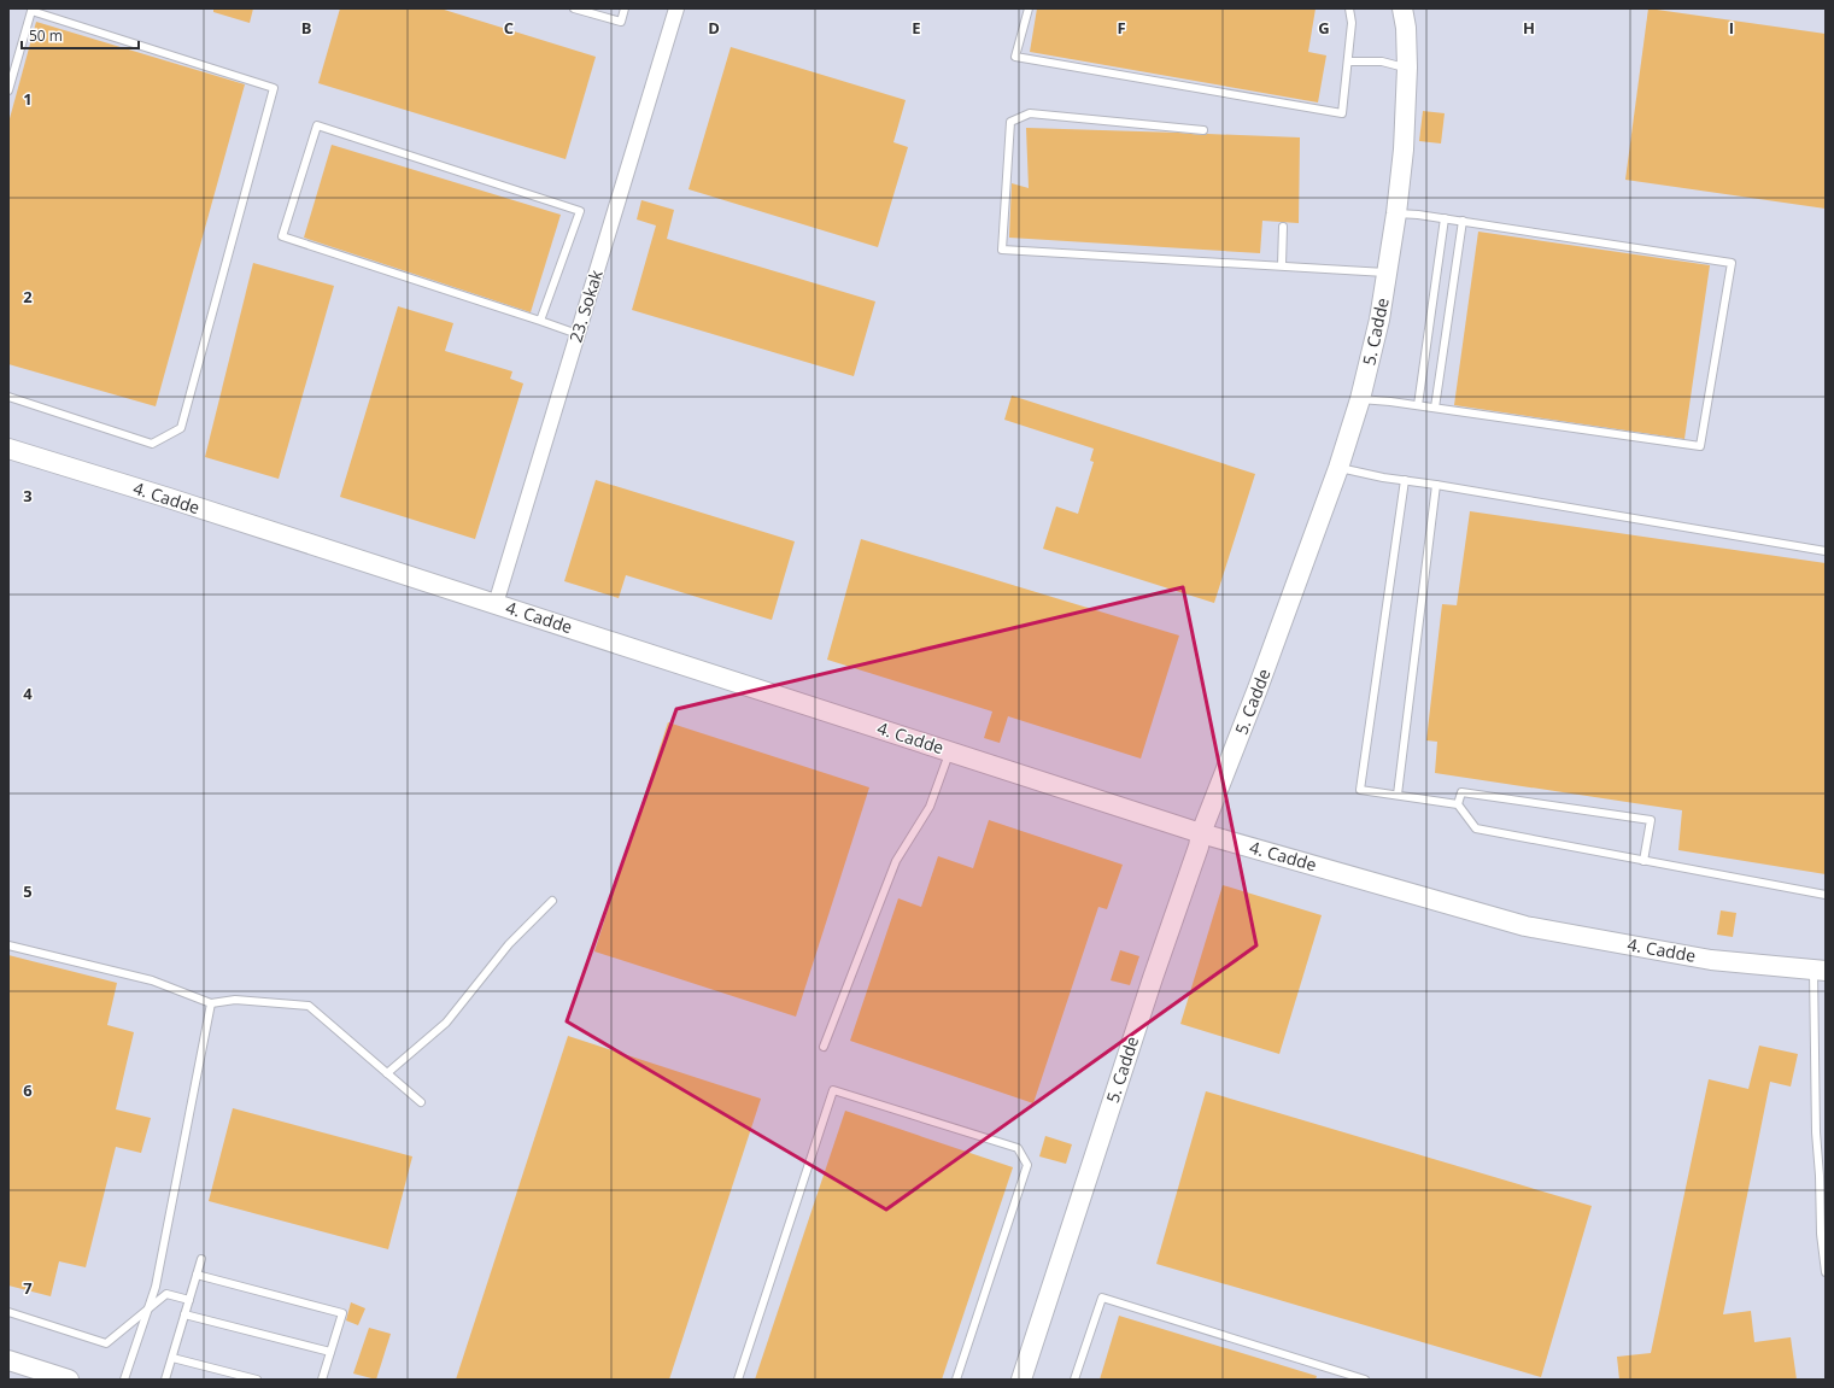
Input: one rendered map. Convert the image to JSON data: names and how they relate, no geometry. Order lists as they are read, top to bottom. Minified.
{"streets":{"street":["23. Sokak","5. Cadde","4. Cadde"]},"crossings":[["23. Sokak","4. Cadde"],["5. Cadde","4. Cadde"]],"scale_bar":"50 m","grid":{"columns":["B","C","D","E","F","G","H","I"],"rows":["1","2","3","4","5","6","7"]}}
